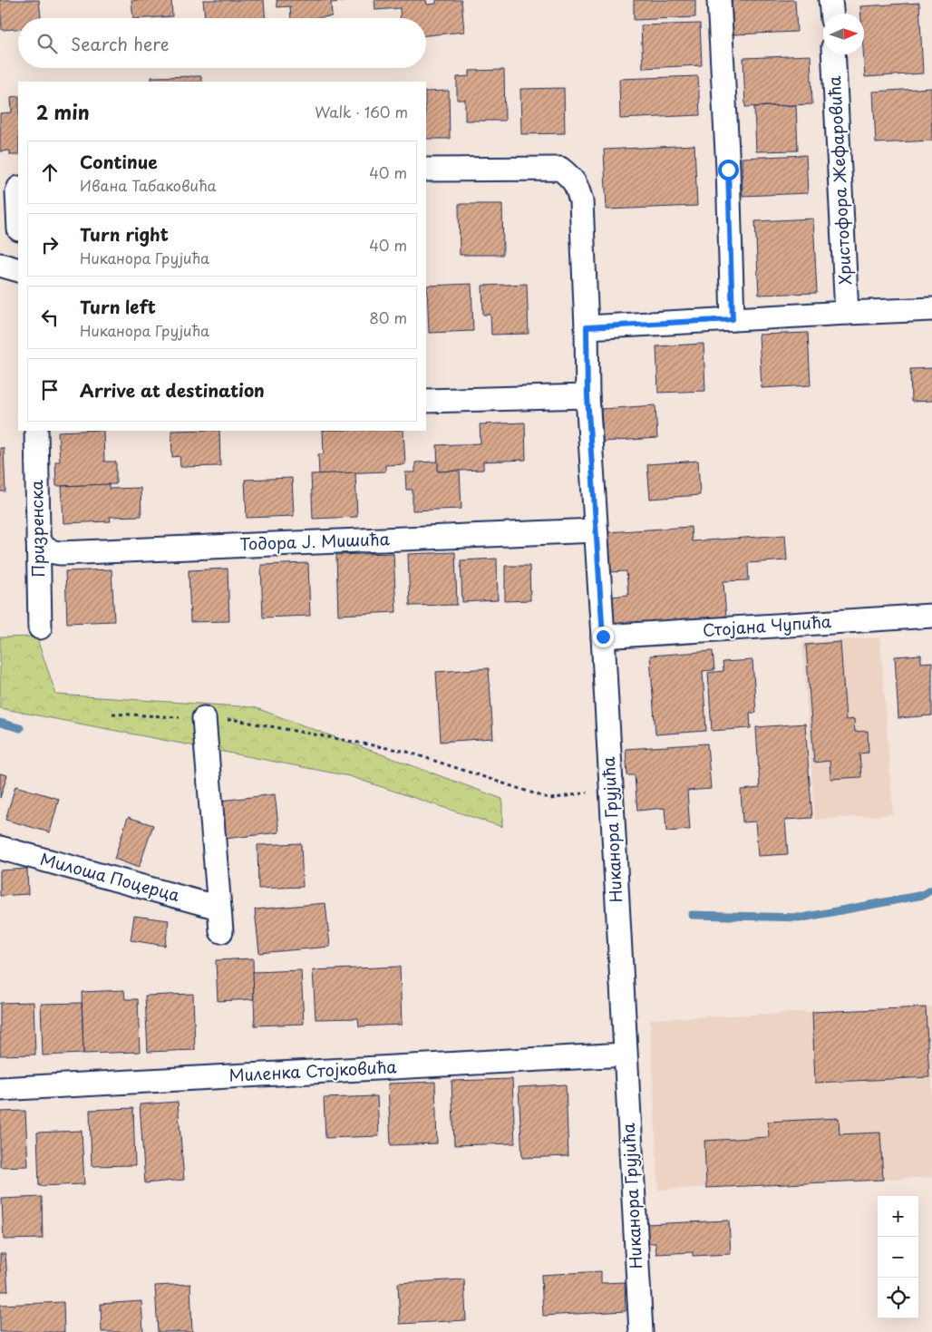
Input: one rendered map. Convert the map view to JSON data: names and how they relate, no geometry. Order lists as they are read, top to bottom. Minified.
{"streets":{"street":["Христофора Жефаровића","Призренска","Тодора Ј. Мишића","Стојана Чупића","Никанора Грујића","Милоша Поцерца","Миленка Стојковића"]},"crossings":[["Призренска","Тодора Ј. Мишића"],["Тодора Ј. Мишића","Никанора Грујића"],["Стојана Чупића","Никанора Грујића"],["Никанора Грујића","Миленка Стојковића"]],"north":"right","page":{"search":"Search here","heading":["2 min","Walk · 160 m"],"list":[["Continue","Ивана Табаковића","40 m"],["Turn right","Никанора Грујића","40 m"],["Turn left","Никанора Грујића","80 m"],"Arrive at destination"],"map_buttons":["+","−"]}}
